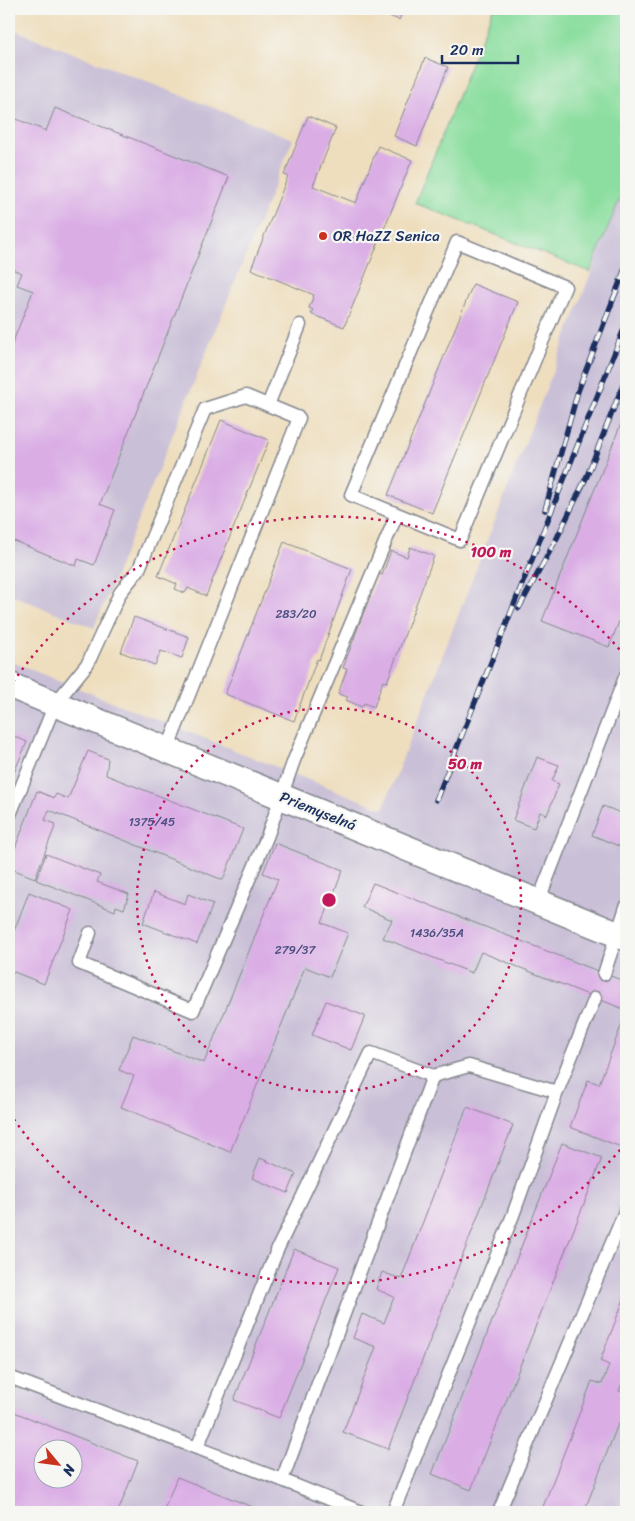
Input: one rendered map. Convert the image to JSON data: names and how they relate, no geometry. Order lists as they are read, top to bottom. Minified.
{"streets":{"street":["Priemyselná"]},"places":["OR HaZZ Senica"],"house_numbers":["283/20","1375/45","1436/35A","279/37"],"scale_bar":"20 m","north":"bottom right","rings":["100 m","50 m"]}
